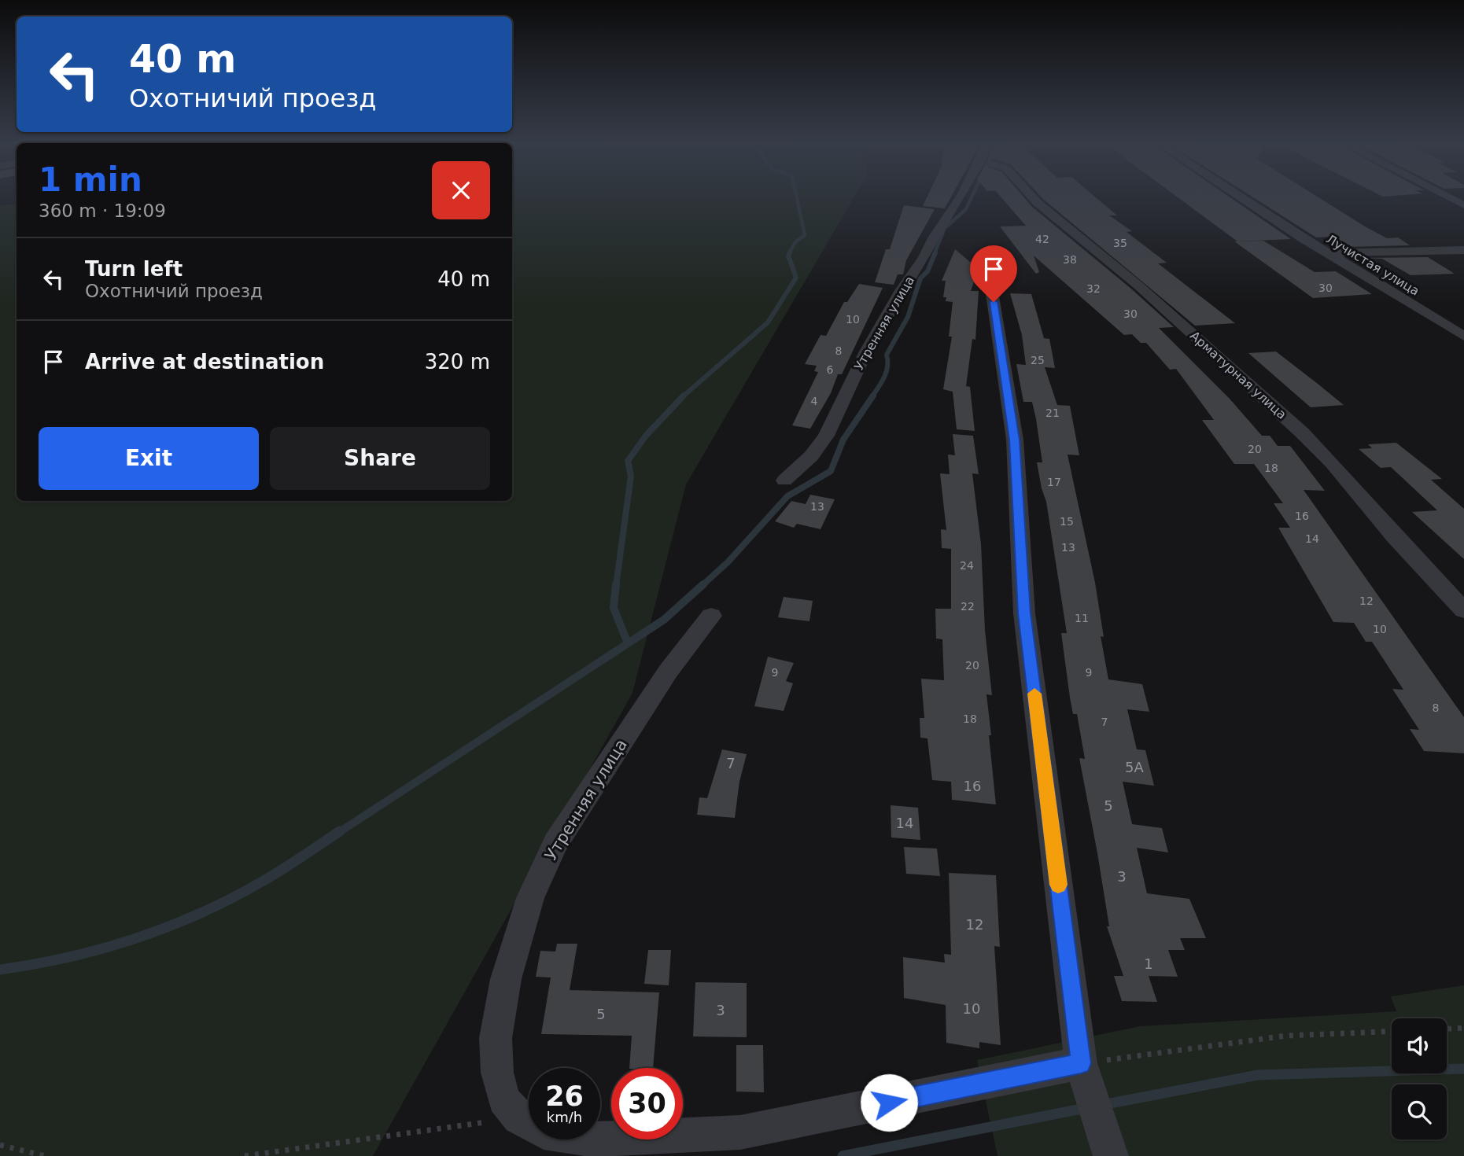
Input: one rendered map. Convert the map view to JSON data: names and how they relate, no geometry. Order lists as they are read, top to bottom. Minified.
{"streets":{"street":["Лучистая улица","Утренняя улица","Арматурная улица"]},"house_numbers":["42","35","38","30","32","30","10","8","25","6","4","21","20","18","17","13","16","15","14","13","24","12","22","11","10","20","9","9","8","18","7","7","5А","16","5","14","3","12","1","10","3","5"],"page":{"turn":["40 m","Охотничий проезд"],"heading":["1 min","360 m · 19:09"],"list":[{"name":"Turn left","note":"Охотничий проезд","value":"40 m"},{"name":"Arrive at destination","value":"320 m"}],"buttons":["Exit","Share"],"speed":"26 km/h","limit":"30"}}
